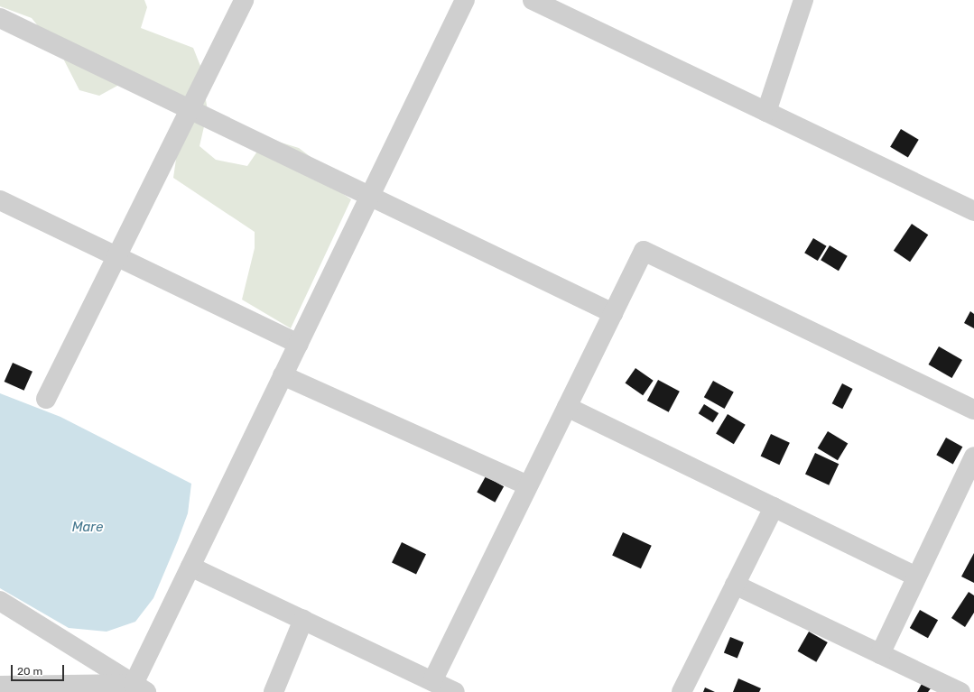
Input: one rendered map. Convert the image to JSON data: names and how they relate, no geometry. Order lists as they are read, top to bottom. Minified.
{"water":["Mare"],"scale_bar":"20 m"}
